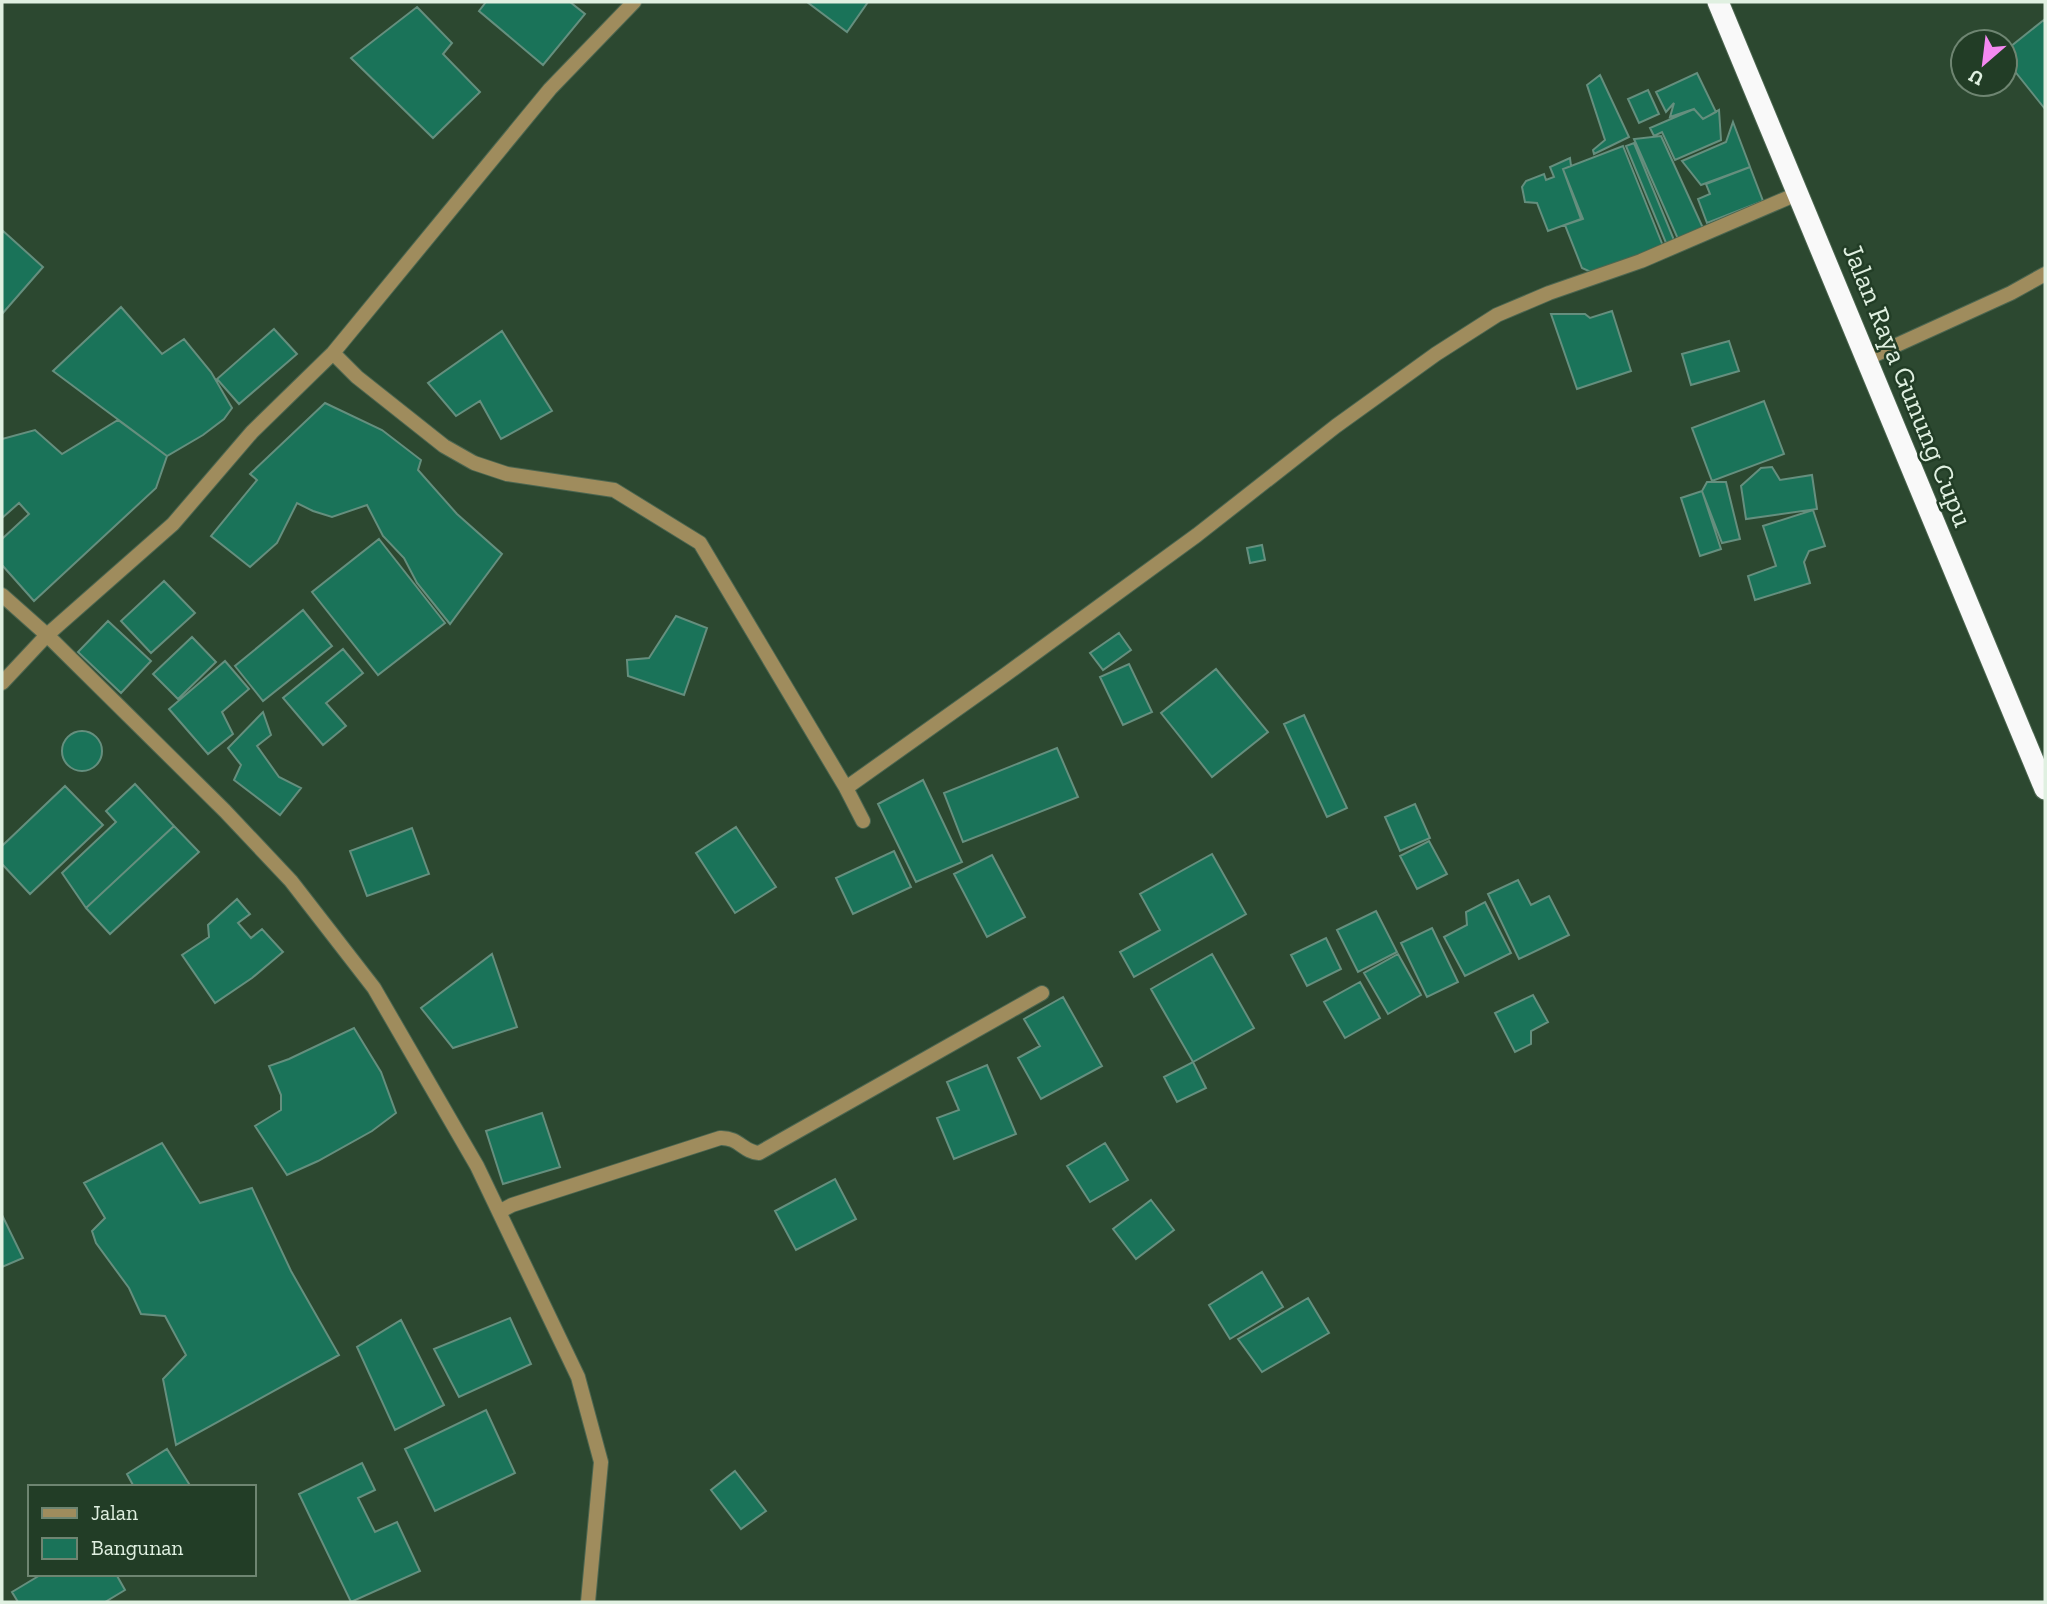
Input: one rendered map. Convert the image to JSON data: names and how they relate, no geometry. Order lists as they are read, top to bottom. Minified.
{"streets":{"highway":["Jalan Raya Gunung Cupu"]},"legend":["Jalan","Bangunan"],"north":"bottom left"}
